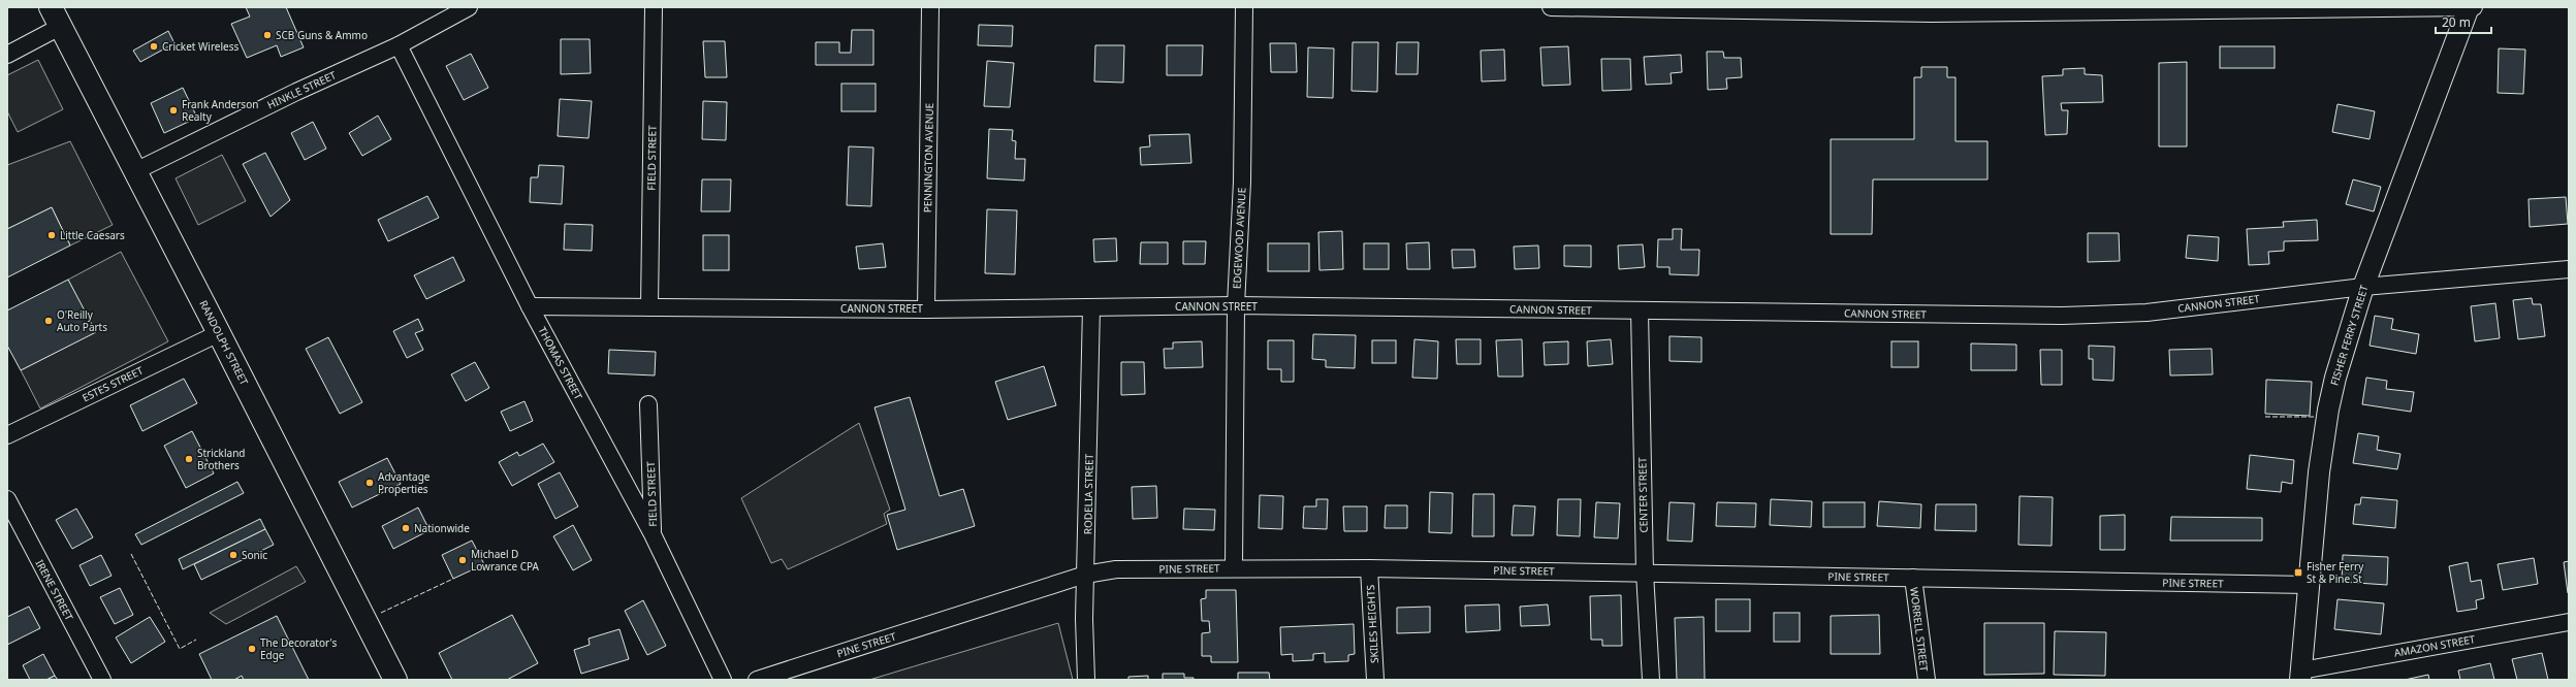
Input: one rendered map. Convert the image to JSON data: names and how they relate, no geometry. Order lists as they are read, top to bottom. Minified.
{"streets":{"main road":["RANDOLPH STREET"],"street":["HINKLE STREET","FIELD STREET","PENNINGTON AVENUE","EDGEWOOD AVENUE","CANNON STREET","FISHER FERRY STREET","THOMAS STREET","ESTES STREET","RODELIA STREET","CENTER STREET","PINE STREET","IRENE STREET","SKILES HEIGHTS","WORRELL STREET","AMAZON STREET"]},"crossings":[["HINKLE STREET","RANDOLPH STREET"],["HINKLE STREET","THOMAS STREET"],["FIELD STREET","CANNON STREET"],["FIELD STREET","THOMAS STREET"],["PENNINGTON AVENUE","CANNON STREET"],["EDGEWOOD AVENUE","CANNON STREET"],["EDGEWOOD AVENUE","PINE STREET"],["CANNON STREET","FISHER FERRY STREET"],["CANNON STREET","THOMAS STREET"],["CANNON STREET","RODELIA STREET"],["CANNON STREET","CENTER STREET"],["FISHER FERRY STREET","PINE STREET"],["FISHER FERRY STREET","AMAZON STREET"],["RANDOLPH STREET","ESTES STREET"],["RODELIA STREET","PINE STREET"],["CENTER STREET","PINE STREET"],["PINE STREET","SKILES HEIGHTS"],["PINE STREET","WORRELL STREET"]],"places":{"other":["SCB Guns & Ammo","Cricket Wireless","Frank Anderson Realty","Little Caesars","O'Reilly Auto Parts","Strickland Brothers","Advantage Properties","Nationwide","Sonic","Michael D Lowrance CPA","The Decorator's Edge"],"transit":["Fisher Ferry St & Pine St"]},"scale_bar":"20 m"}
